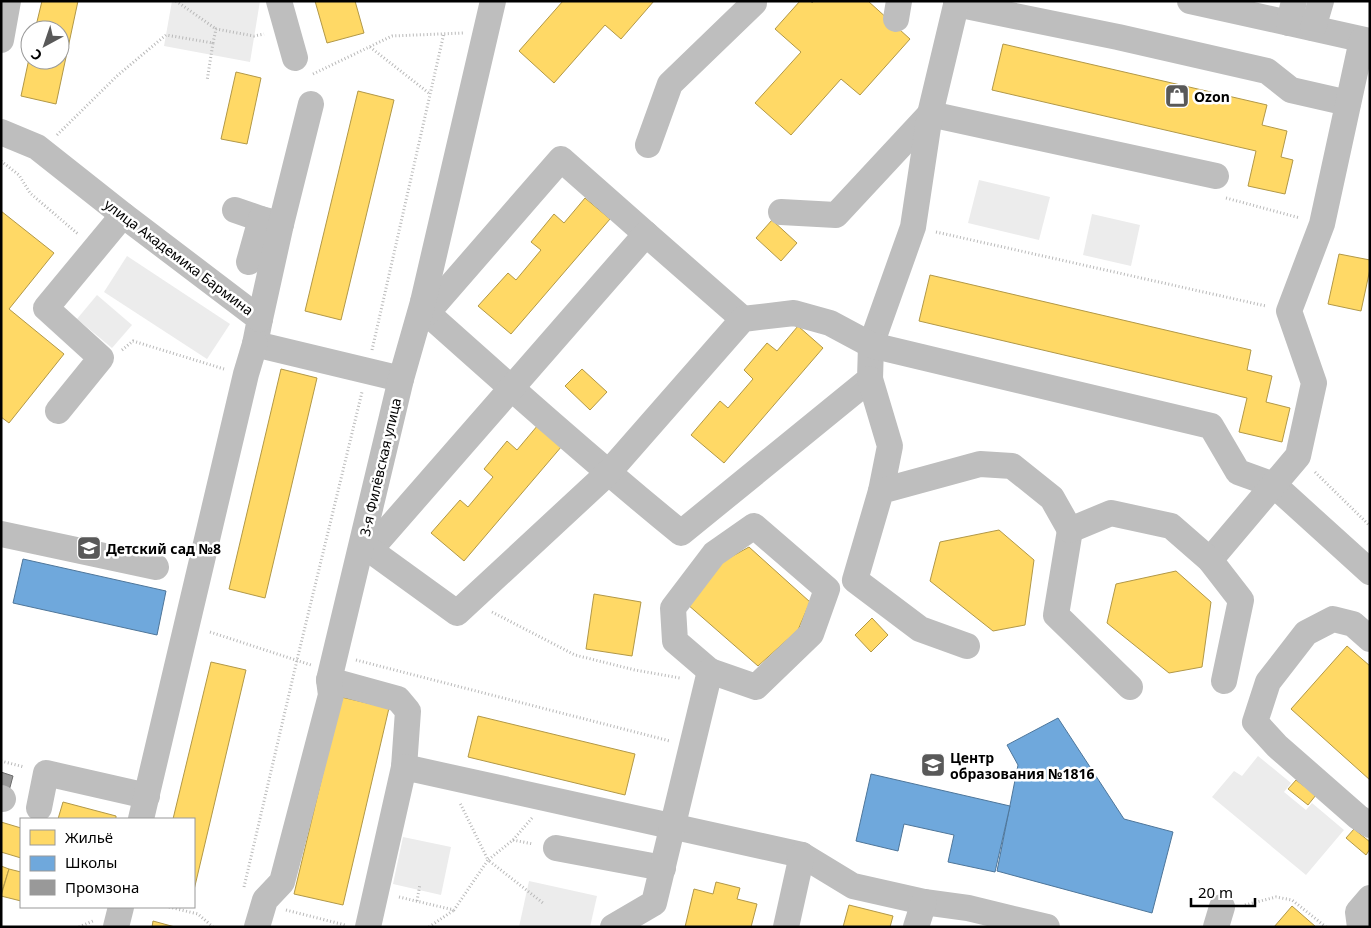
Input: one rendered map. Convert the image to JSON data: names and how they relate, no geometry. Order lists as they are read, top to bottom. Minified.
{"streets":{"street":["улица Академика Бармина","3-я Филёвская улица"]},"places":{"shop":["Ozon"],"school or university":["Детский сад №8","Центр образования №1816"]},"legend":["Жильё","Школы","Промзона"],"scale_bar":"20 m","north":"bottom left"}
